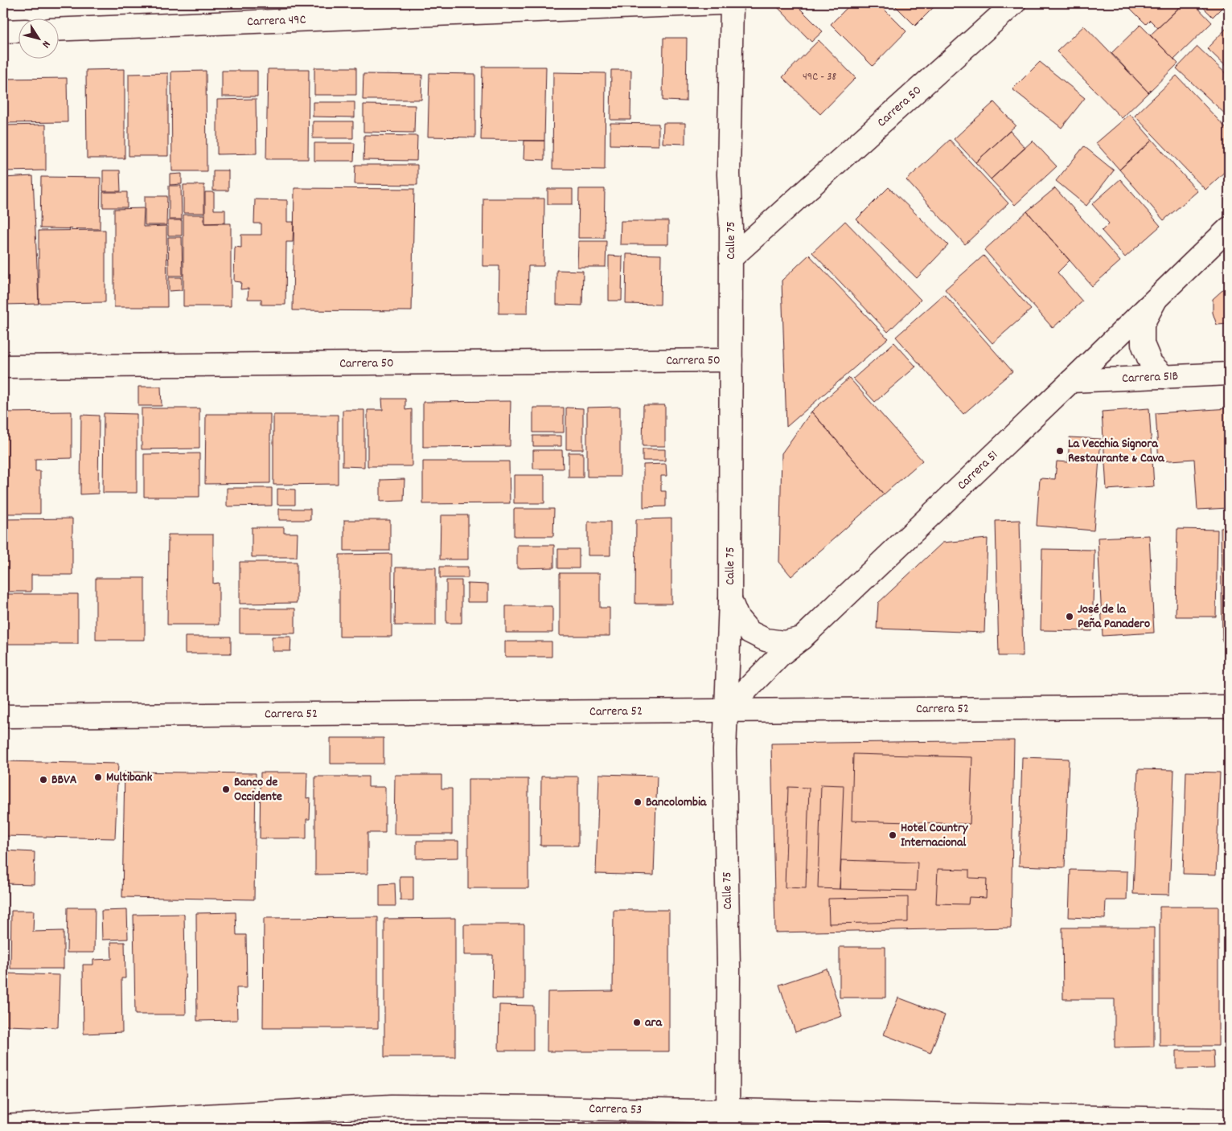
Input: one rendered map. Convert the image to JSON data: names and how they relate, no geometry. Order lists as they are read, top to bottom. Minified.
{"streets":{"street":["Carrera 49C","Carrera 50","Calle 75","Carrera 51B","Carrera 51","Carrera 52","Carrera 53"]},"crossings":[["Carrera 50","Calle 75"],["Calle 75","Carrera 51"],["Calle 75","Carrera 52"],["Calle 75","Carrera 53"],["Carrera 51B","Carrera 51"],["Carrera 51","Carrera 52"]],"places":["La Vecchia Signora Restaurante & Cava","José de la Peña Panadero","Multibank","BBVA","Banco de Occidente","Bancolombia","Hotel Country Internacional","ara"],"house_numbers":["49C - 38"],"north":"bottom right"}
